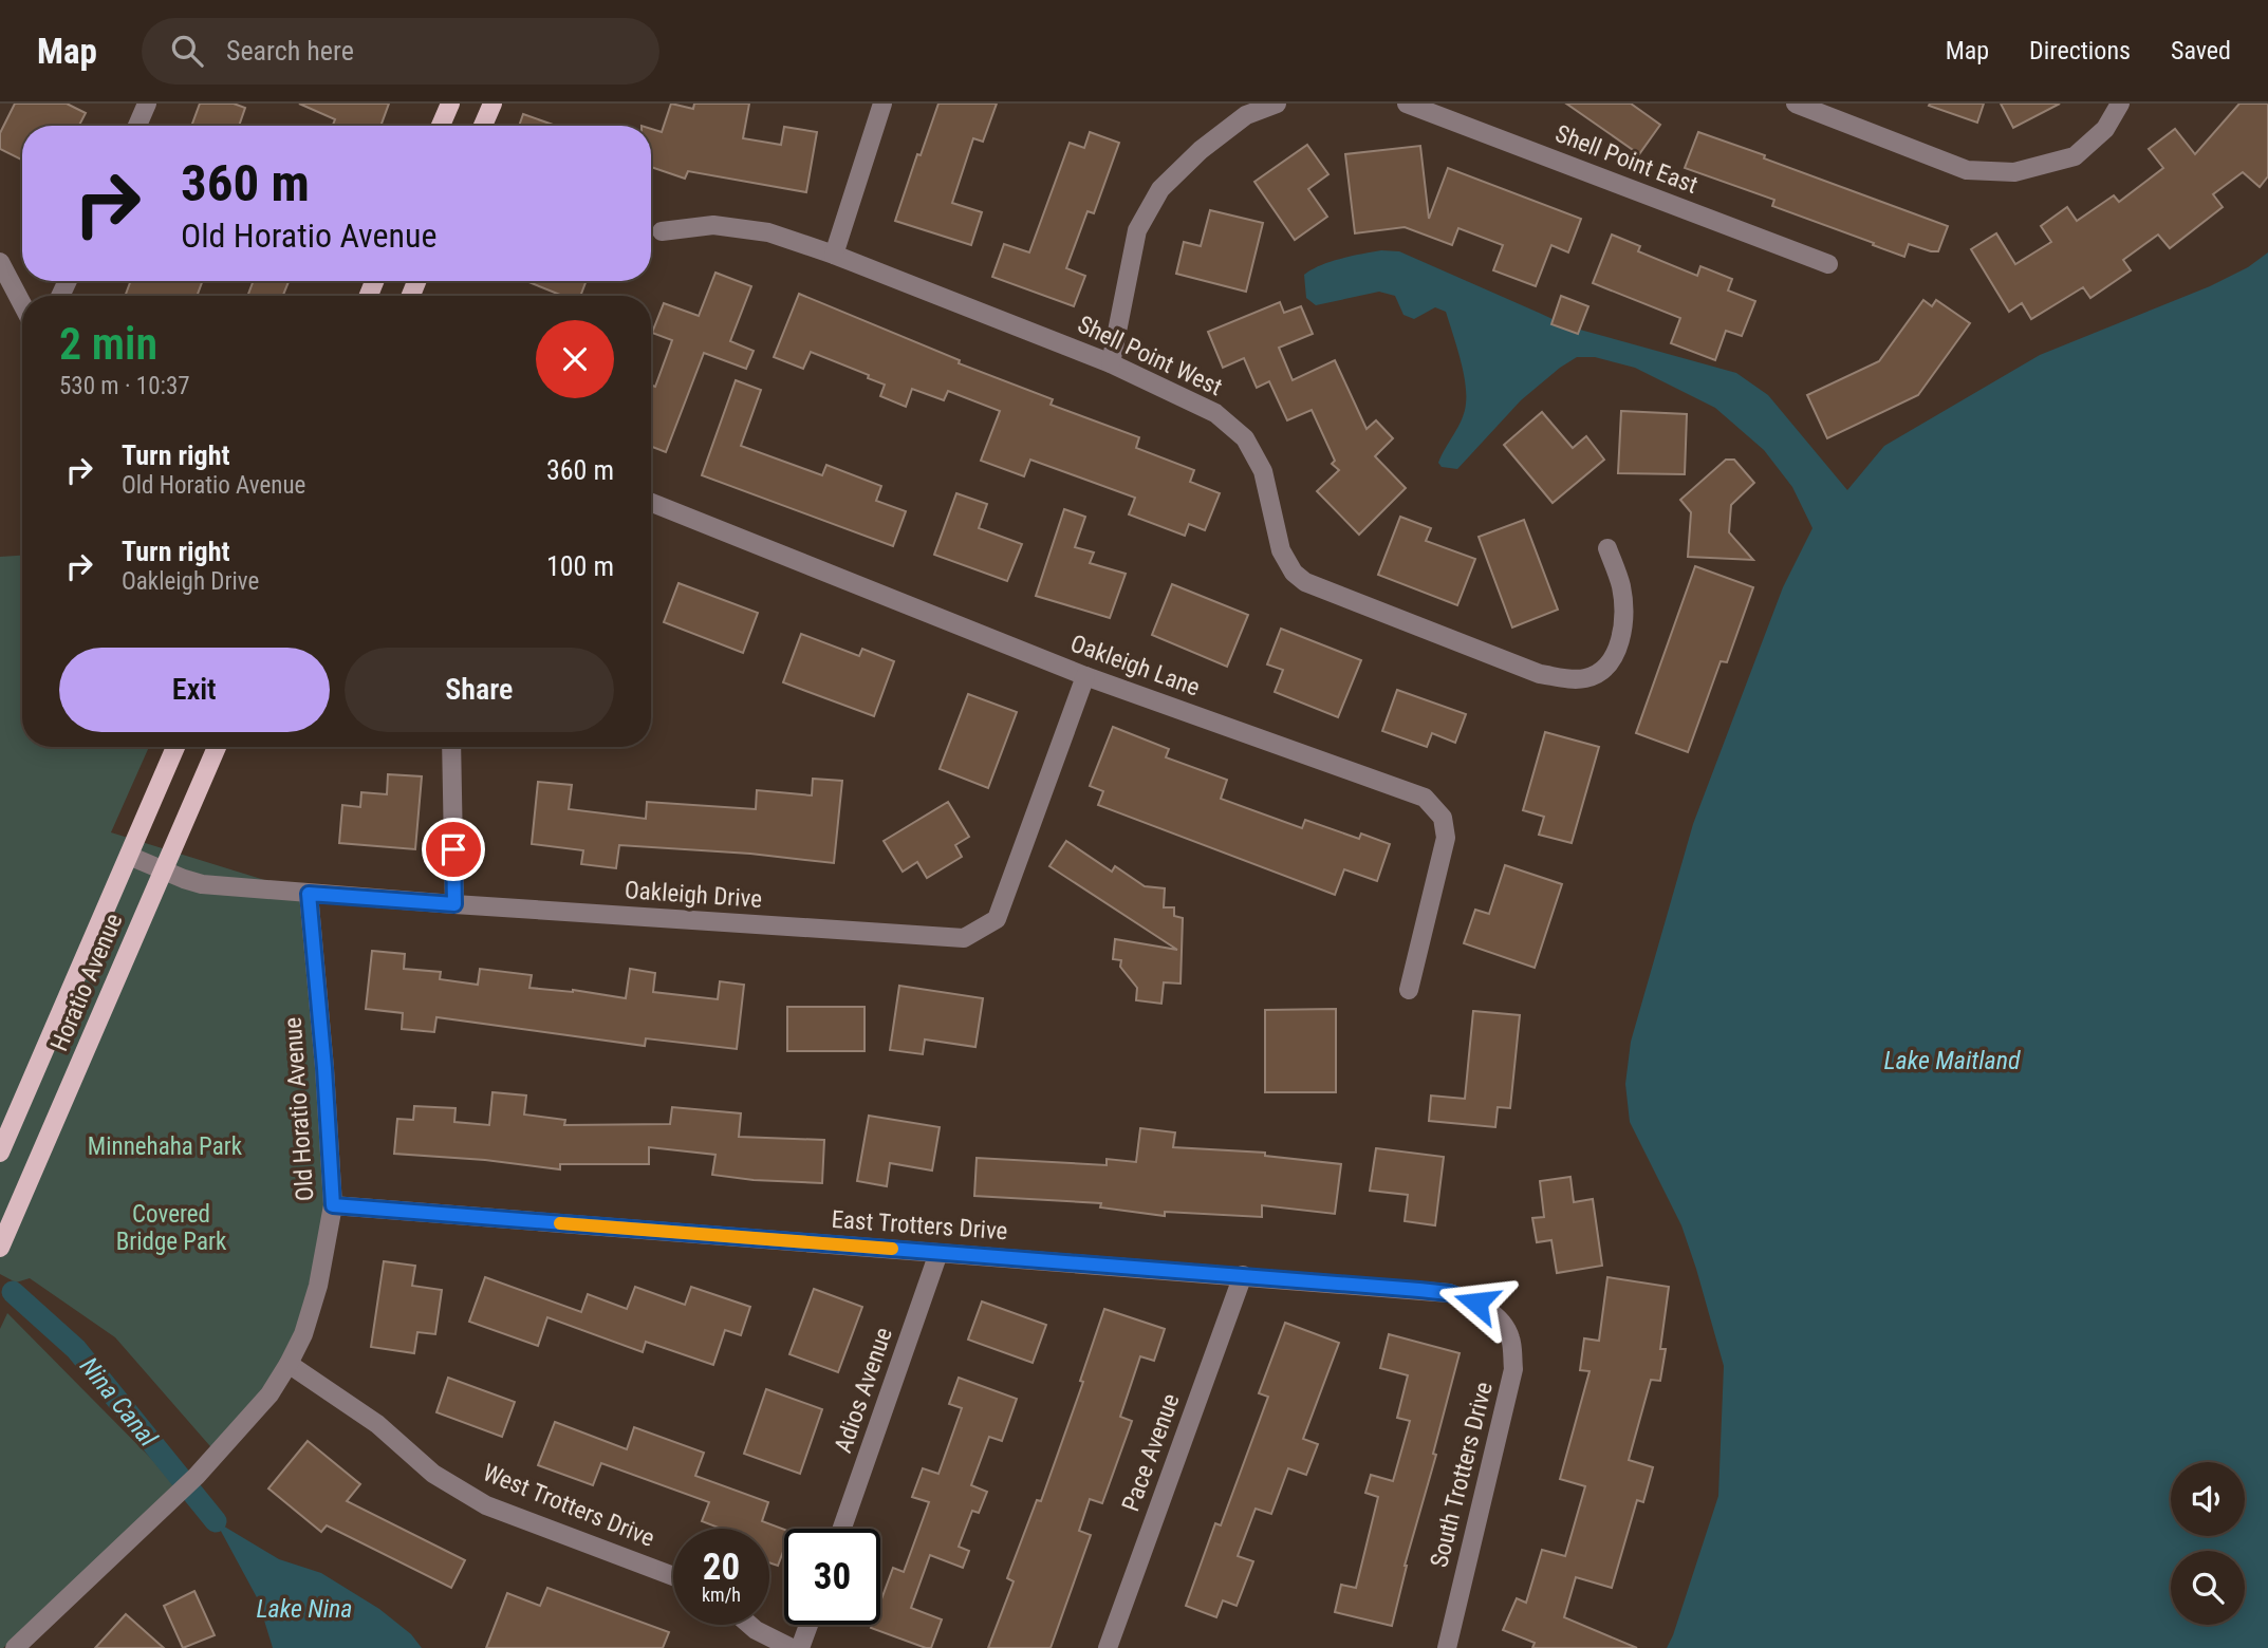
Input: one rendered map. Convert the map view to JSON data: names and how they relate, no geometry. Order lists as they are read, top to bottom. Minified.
{"streets":{"main road":["Horatio Avenue"],"street":["Shell Point East","Shell Point West","Oakleigh Lane","Oakleigh Drive","Old Horatio Avenue","East Trotters Drive","Adios Avenue","Pace Avenue","South Trotters Drive","West Trotters Drive"]},"crossings":[["Oakleigh Lane","Oakleigh Drive"],["Oakleigh Drive","Horatio Avenue"],["Oakleigh Drive","Old Horatio Avenue"],["Old Horatio Avenue","East Trotters Drive"],["Old Horatio Avenue","West Trotters Drive"],["East Trotters Drive","Adios Avenue"],["East Trotters Drive","Pace Avenue"],["East Trotters Drive","South Trotters Drive"]],"water":["Lake Maitland","Nina Canal","Lake Nina"],"parks":["Minnehaha Park","Covered Bridge Park"],"page":{"header":"Map","search":"Search here","nav":["Map","Directions","Saved"],"turn":["360 m","Old Horatio Avenue"],"heading":["2 min","530 m · 10:37"],"list":[{"name":"Turn right","note":"Old Horatio Avenue","value":"360 m"},{"name":"Turn right","note":"Oakleigh Drive","value":"100 m"}],"buttons":["Exit","Share"],"speed":"20 km/h","limit":"30"}}
